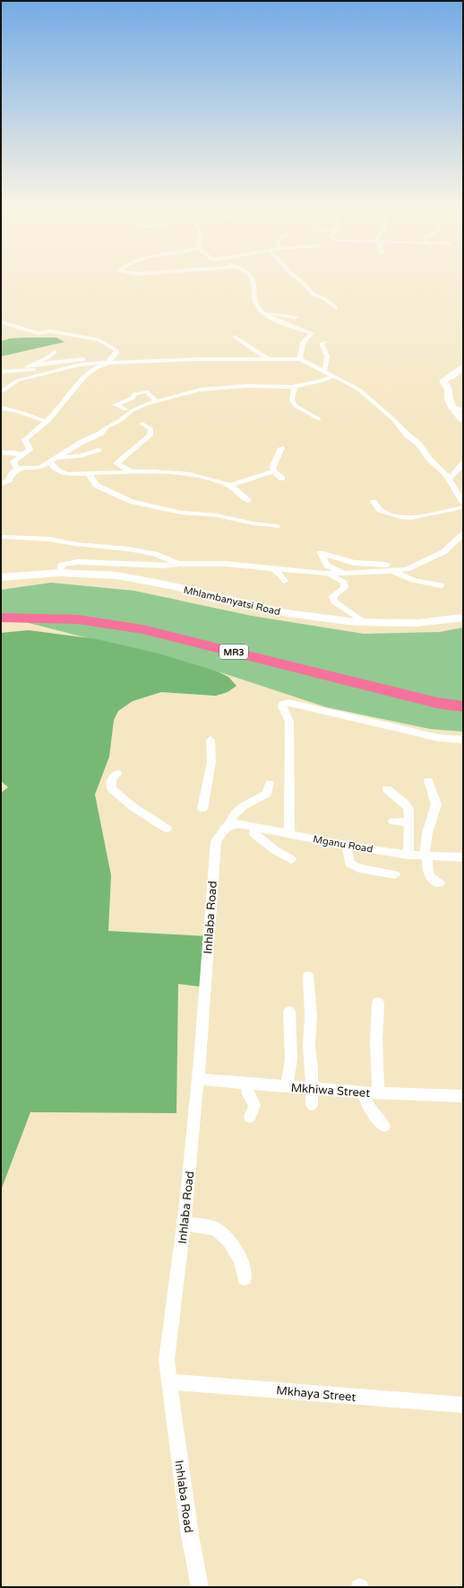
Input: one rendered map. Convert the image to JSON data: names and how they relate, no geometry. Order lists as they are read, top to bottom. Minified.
{"streets":{"highway":["MR3"],"main road":["Mhlambanyatsi Road"],"street":["Mganu Road","Inhlaba Road","Mkhiwa Street","Mkhaya Street"]},"crossings":[["Mganu Road","Inhlaba Road"],["Inhlaba Road","Mkhiwa Street"],["Inhlaba Road","Mkhaya Street"]]}
